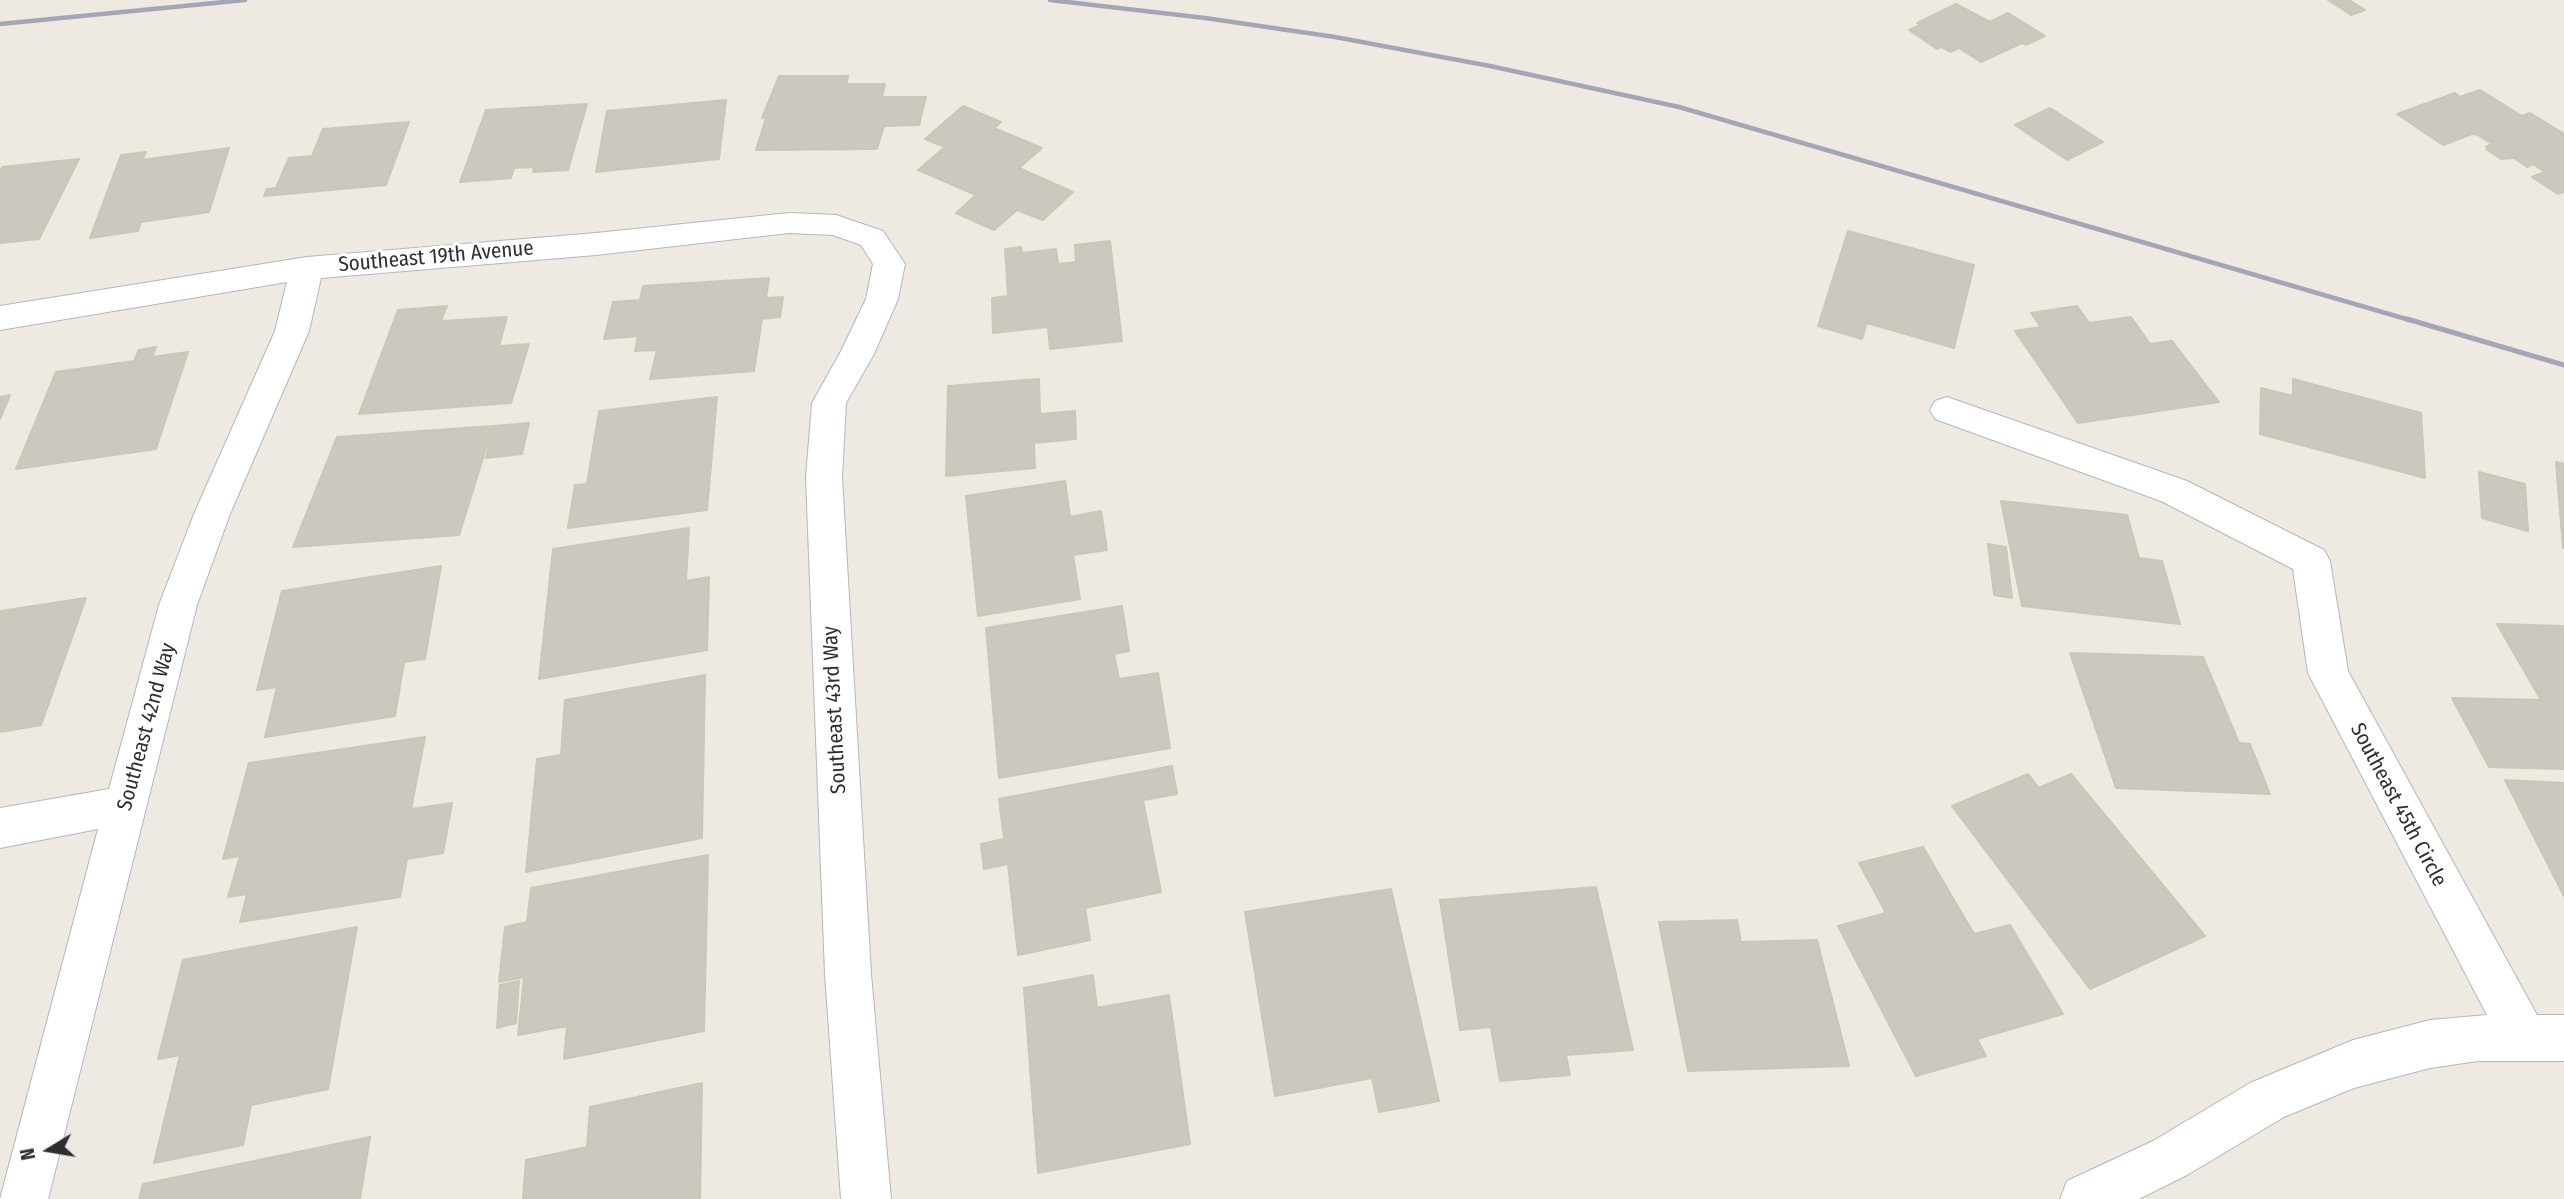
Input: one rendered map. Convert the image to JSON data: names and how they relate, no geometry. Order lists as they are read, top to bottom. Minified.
{"streets":{"street":["Southeast 19th Avenue","Southeast 43rd Way","Southeast 42nd Way","Southeast 45th Circle"]},"crossings":[["Southeast 19th Avenue","Southeast 43rd Way"],["Southeast 19th Avenue","Southeast 42nd Way"]],"north":"left"}
